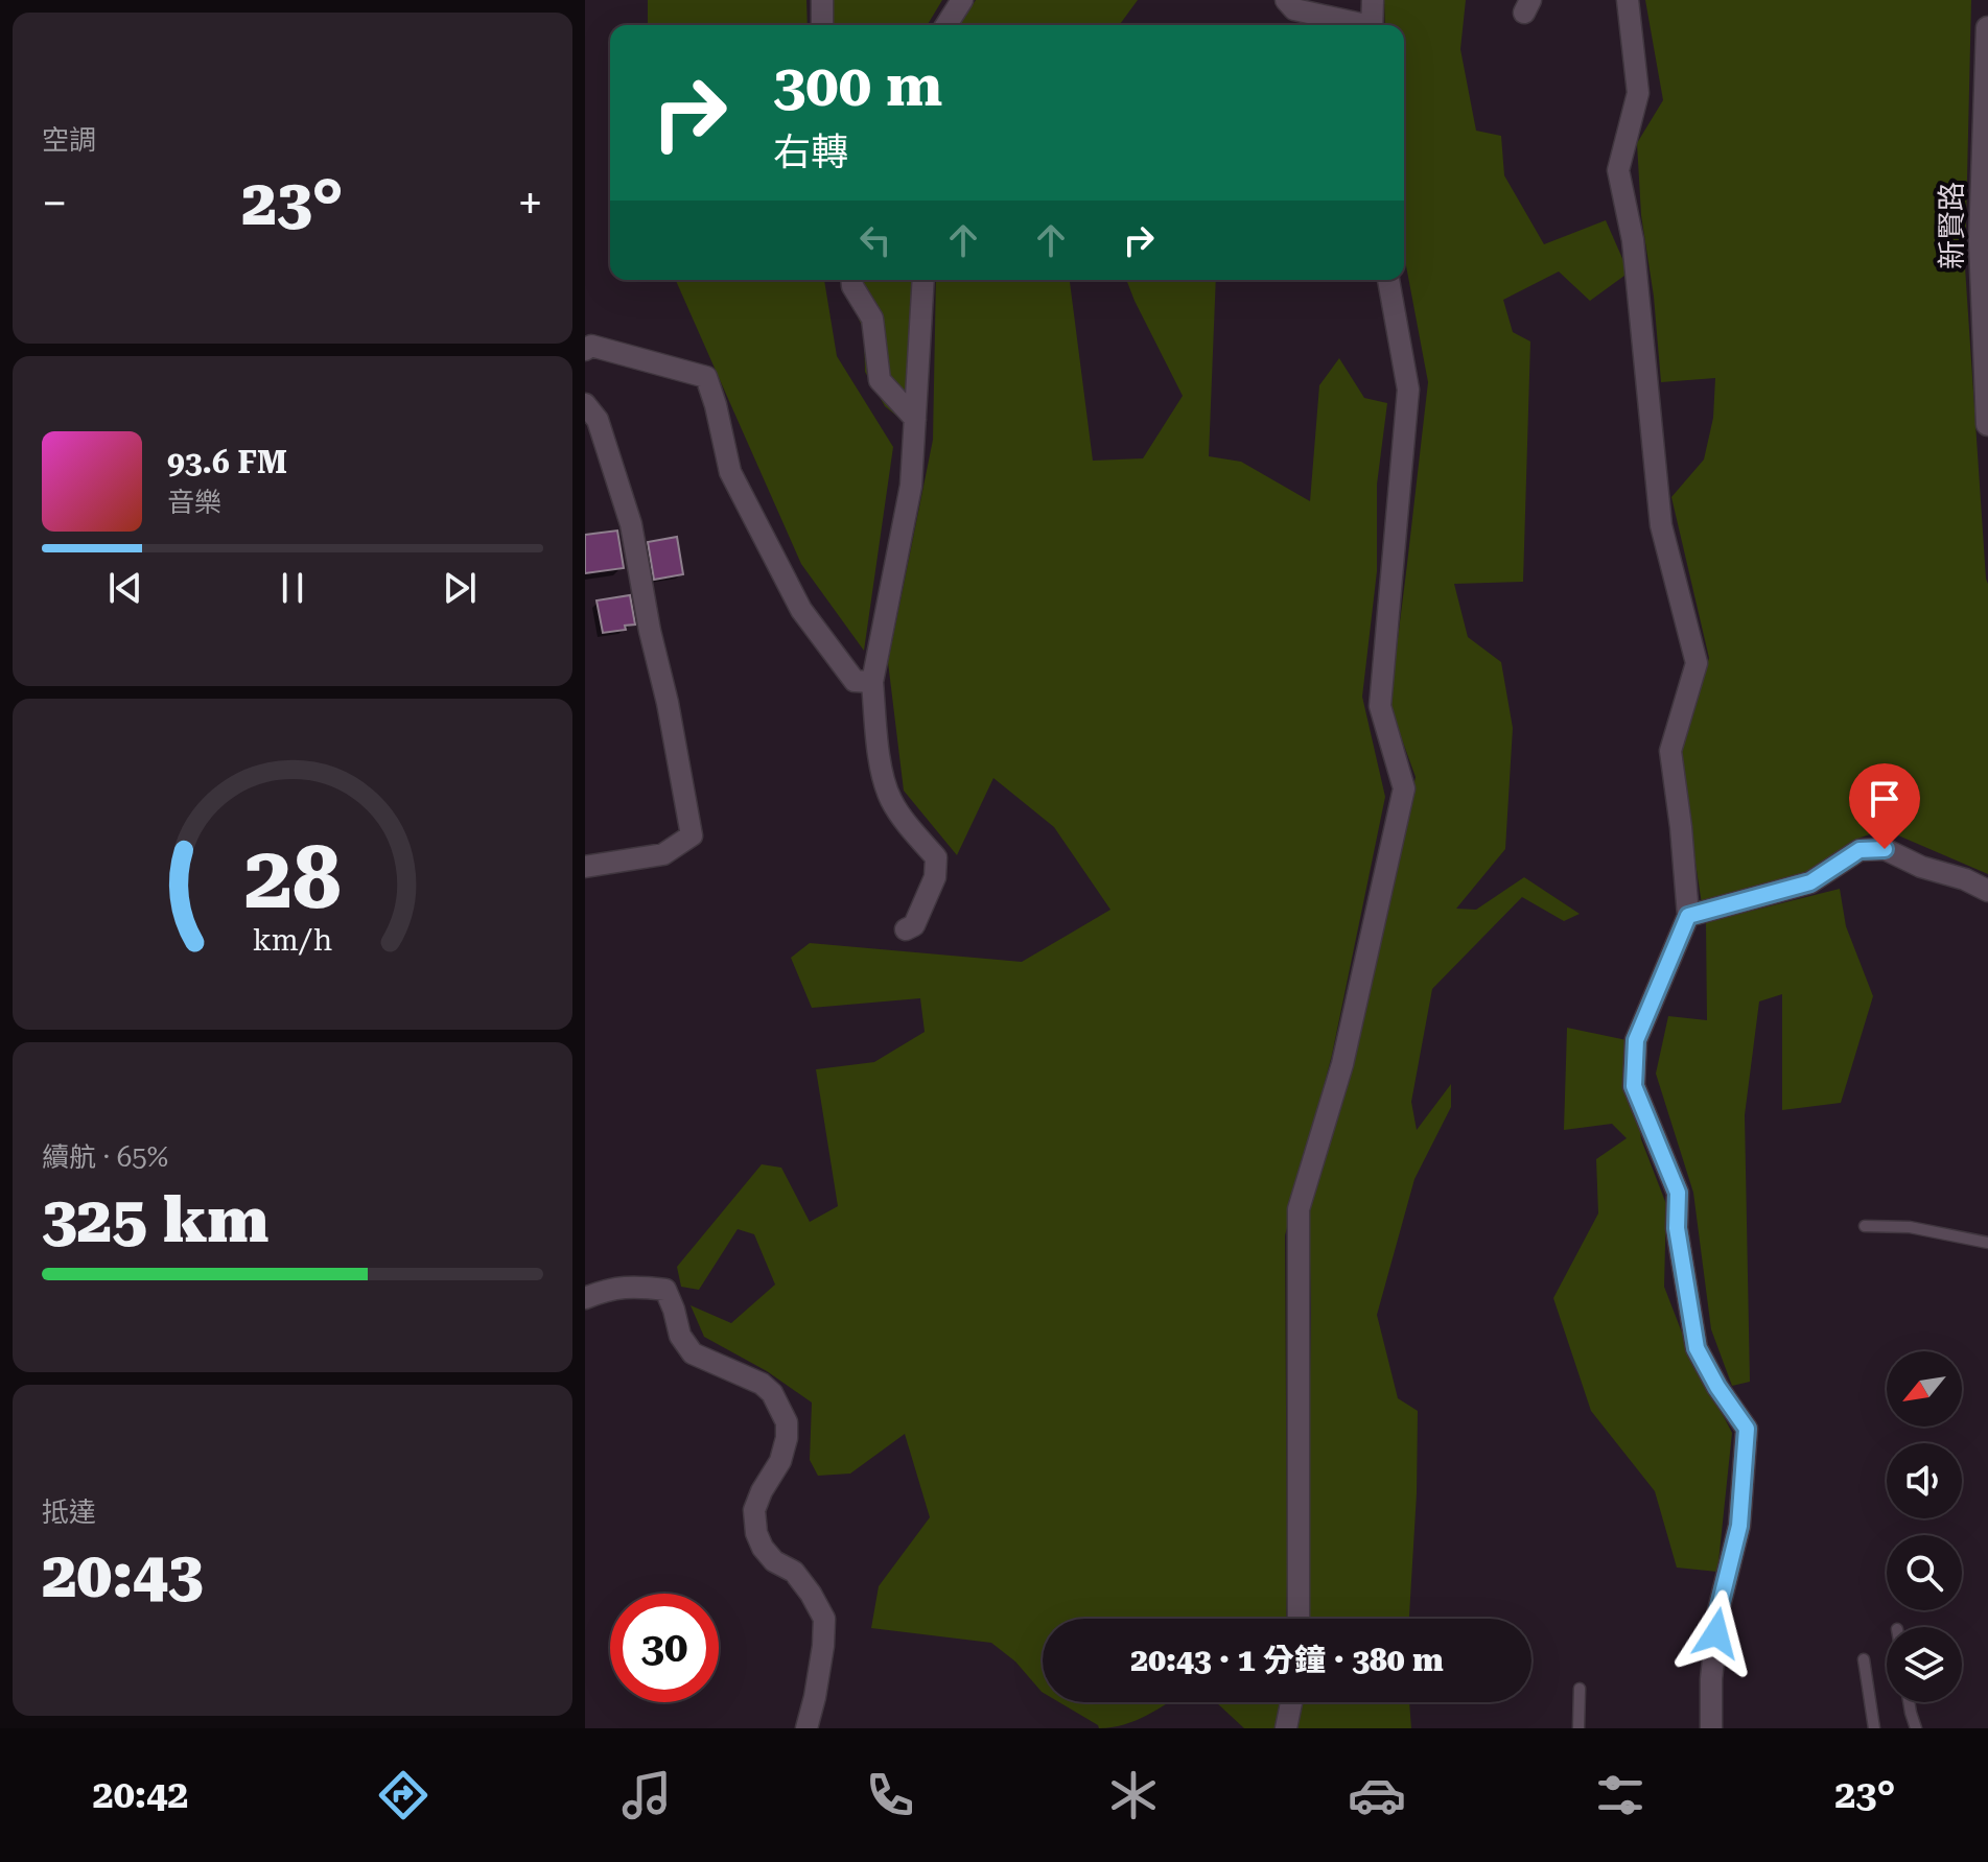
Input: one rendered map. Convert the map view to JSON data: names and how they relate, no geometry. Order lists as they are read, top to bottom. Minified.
{"streets":{"street":["新賢路"]},"north":"bottom left","page":{"tile":["空調",["續航 · 65%","325 km"],["抵達","20:43"]],"turn":["300 m","右轉"],"heat":["−","23°","+"],"song":["93.6 FM","音樂"],"limit":"30","trip":"20:43 · 1 分鐘 · 380 m","tabs":["20:42","23°"],"gauge":["28","km/h"]}}
